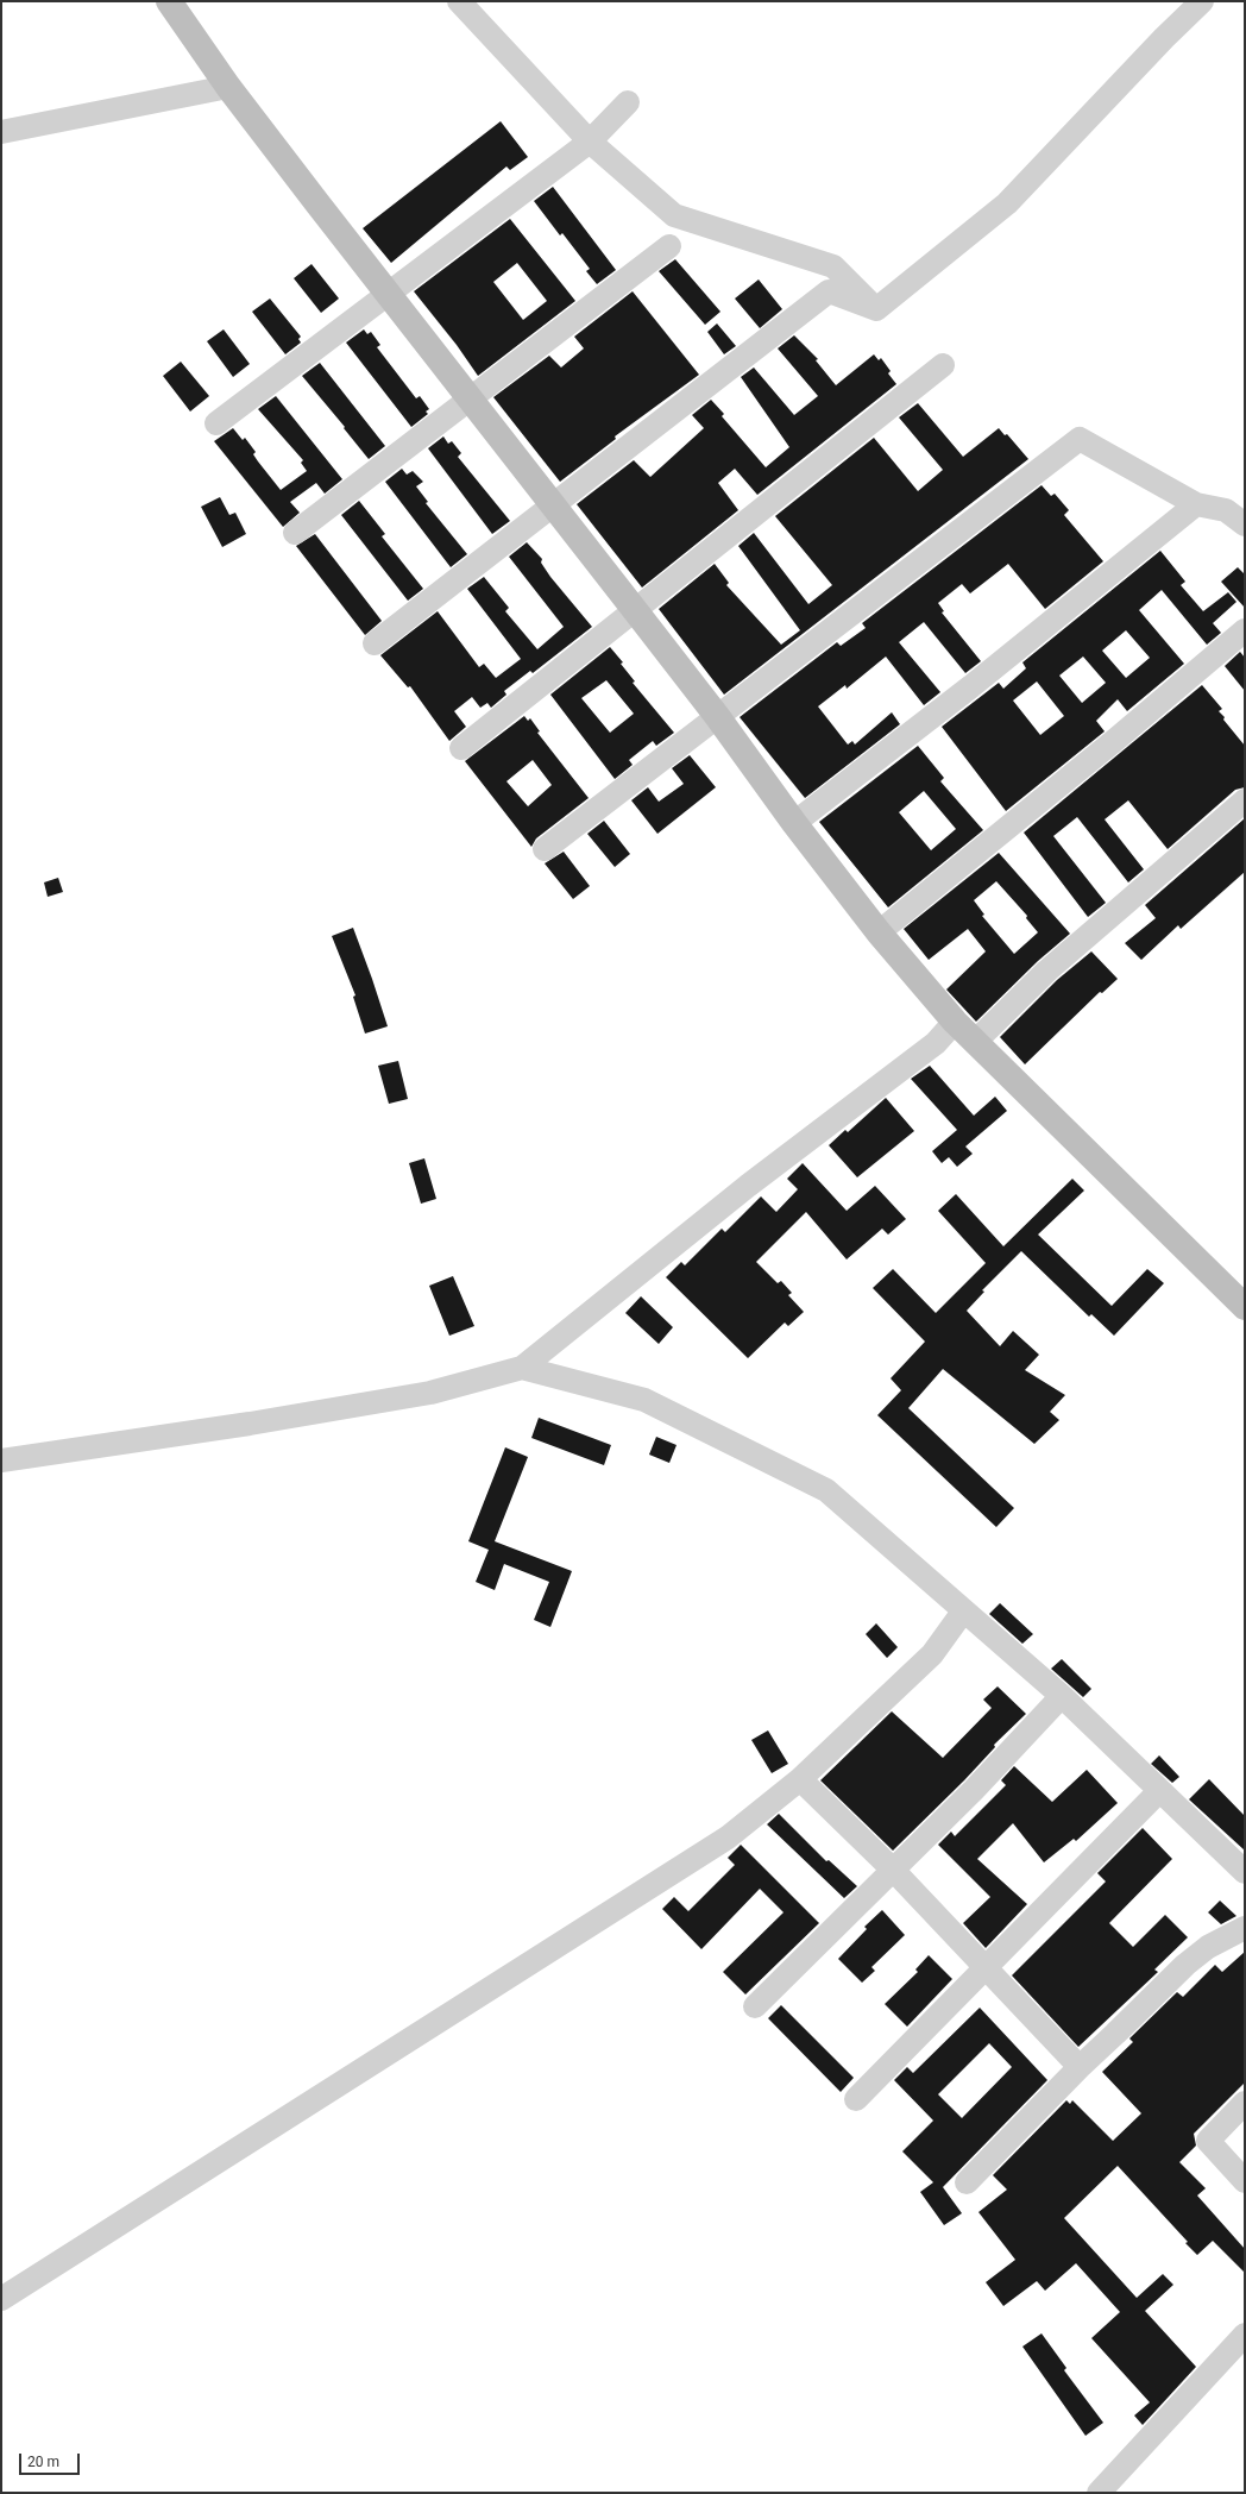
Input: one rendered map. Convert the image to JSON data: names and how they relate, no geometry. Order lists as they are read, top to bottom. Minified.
{"scale_bar":"20 m"}
